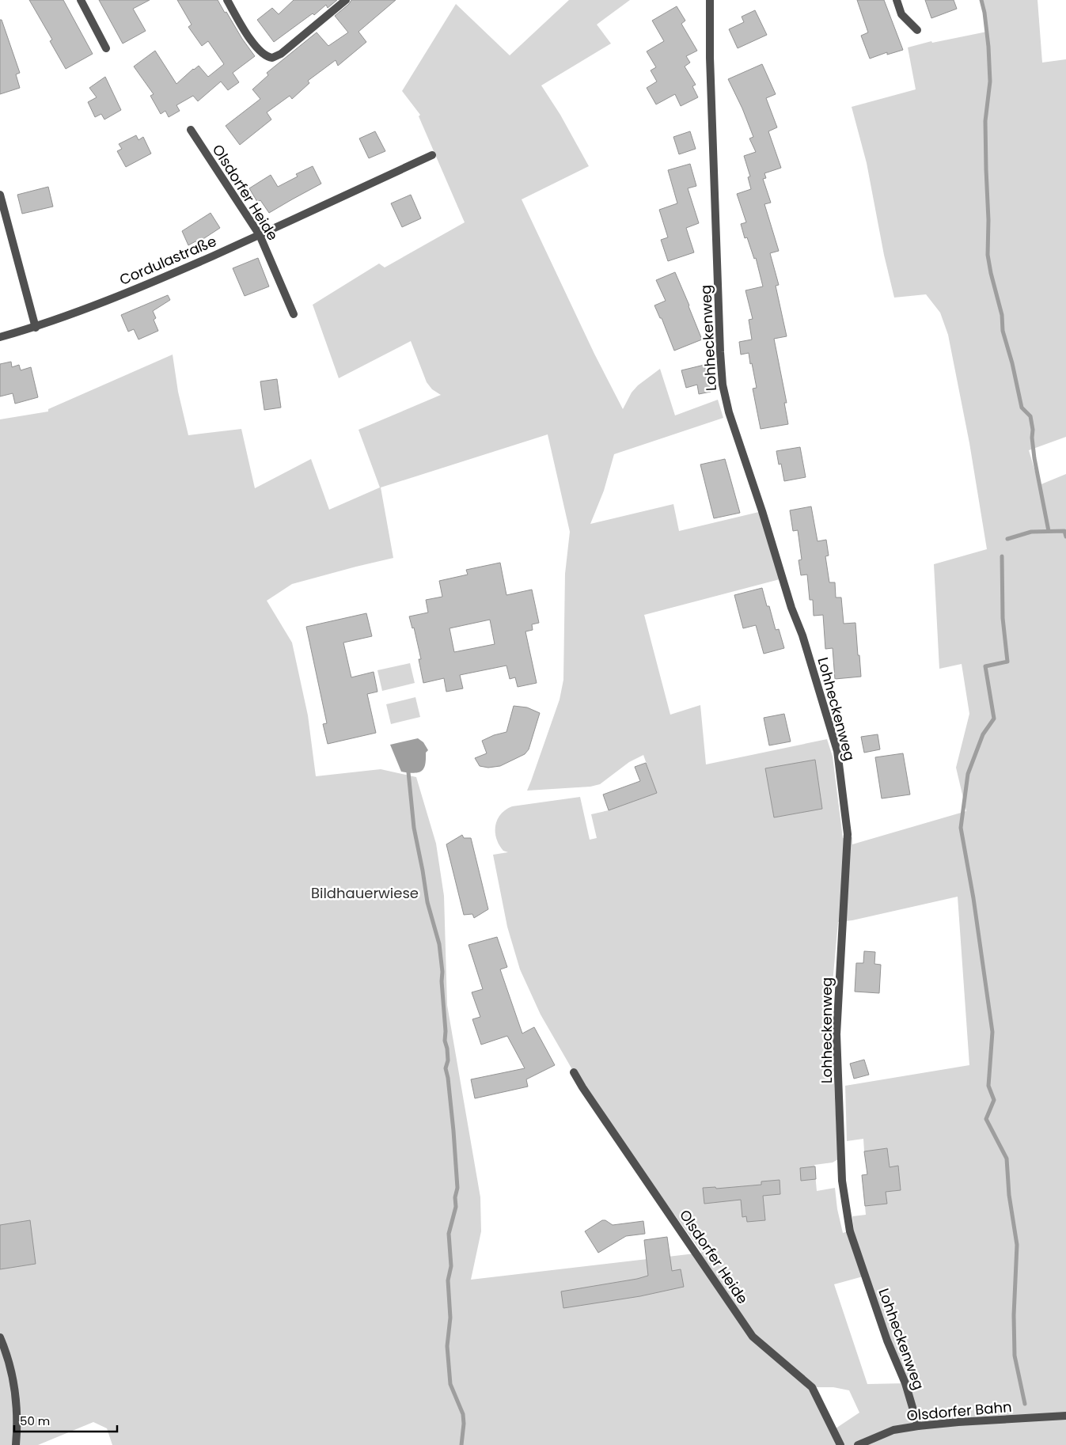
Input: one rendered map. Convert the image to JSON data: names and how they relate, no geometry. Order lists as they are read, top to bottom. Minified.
{"streets":{"street":["Olsdorfer Heide","Cordulastraße","Lohheckenweg","Olsdorfer Bahn"]},"crossings":[["Olsdorfer Heide","Cordulastraße"],["Lohheckenweg","Olsdorfer Bahn"]],"parks":["Bildhauerwiese"],"scale_bar":"50 m"}
